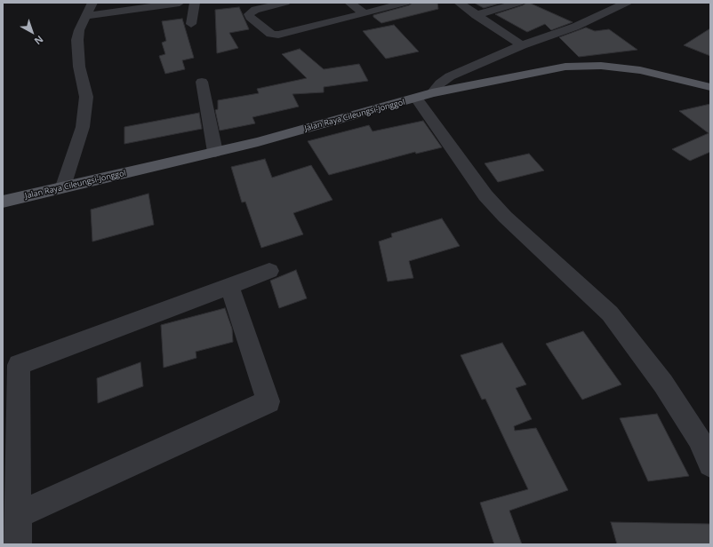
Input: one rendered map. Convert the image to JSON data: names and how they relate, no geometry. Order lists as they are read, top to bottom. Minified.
{"streets":{"main road":["Jalan Raya Cileungsi-Jonggol"]},"north":"bottom right"}
